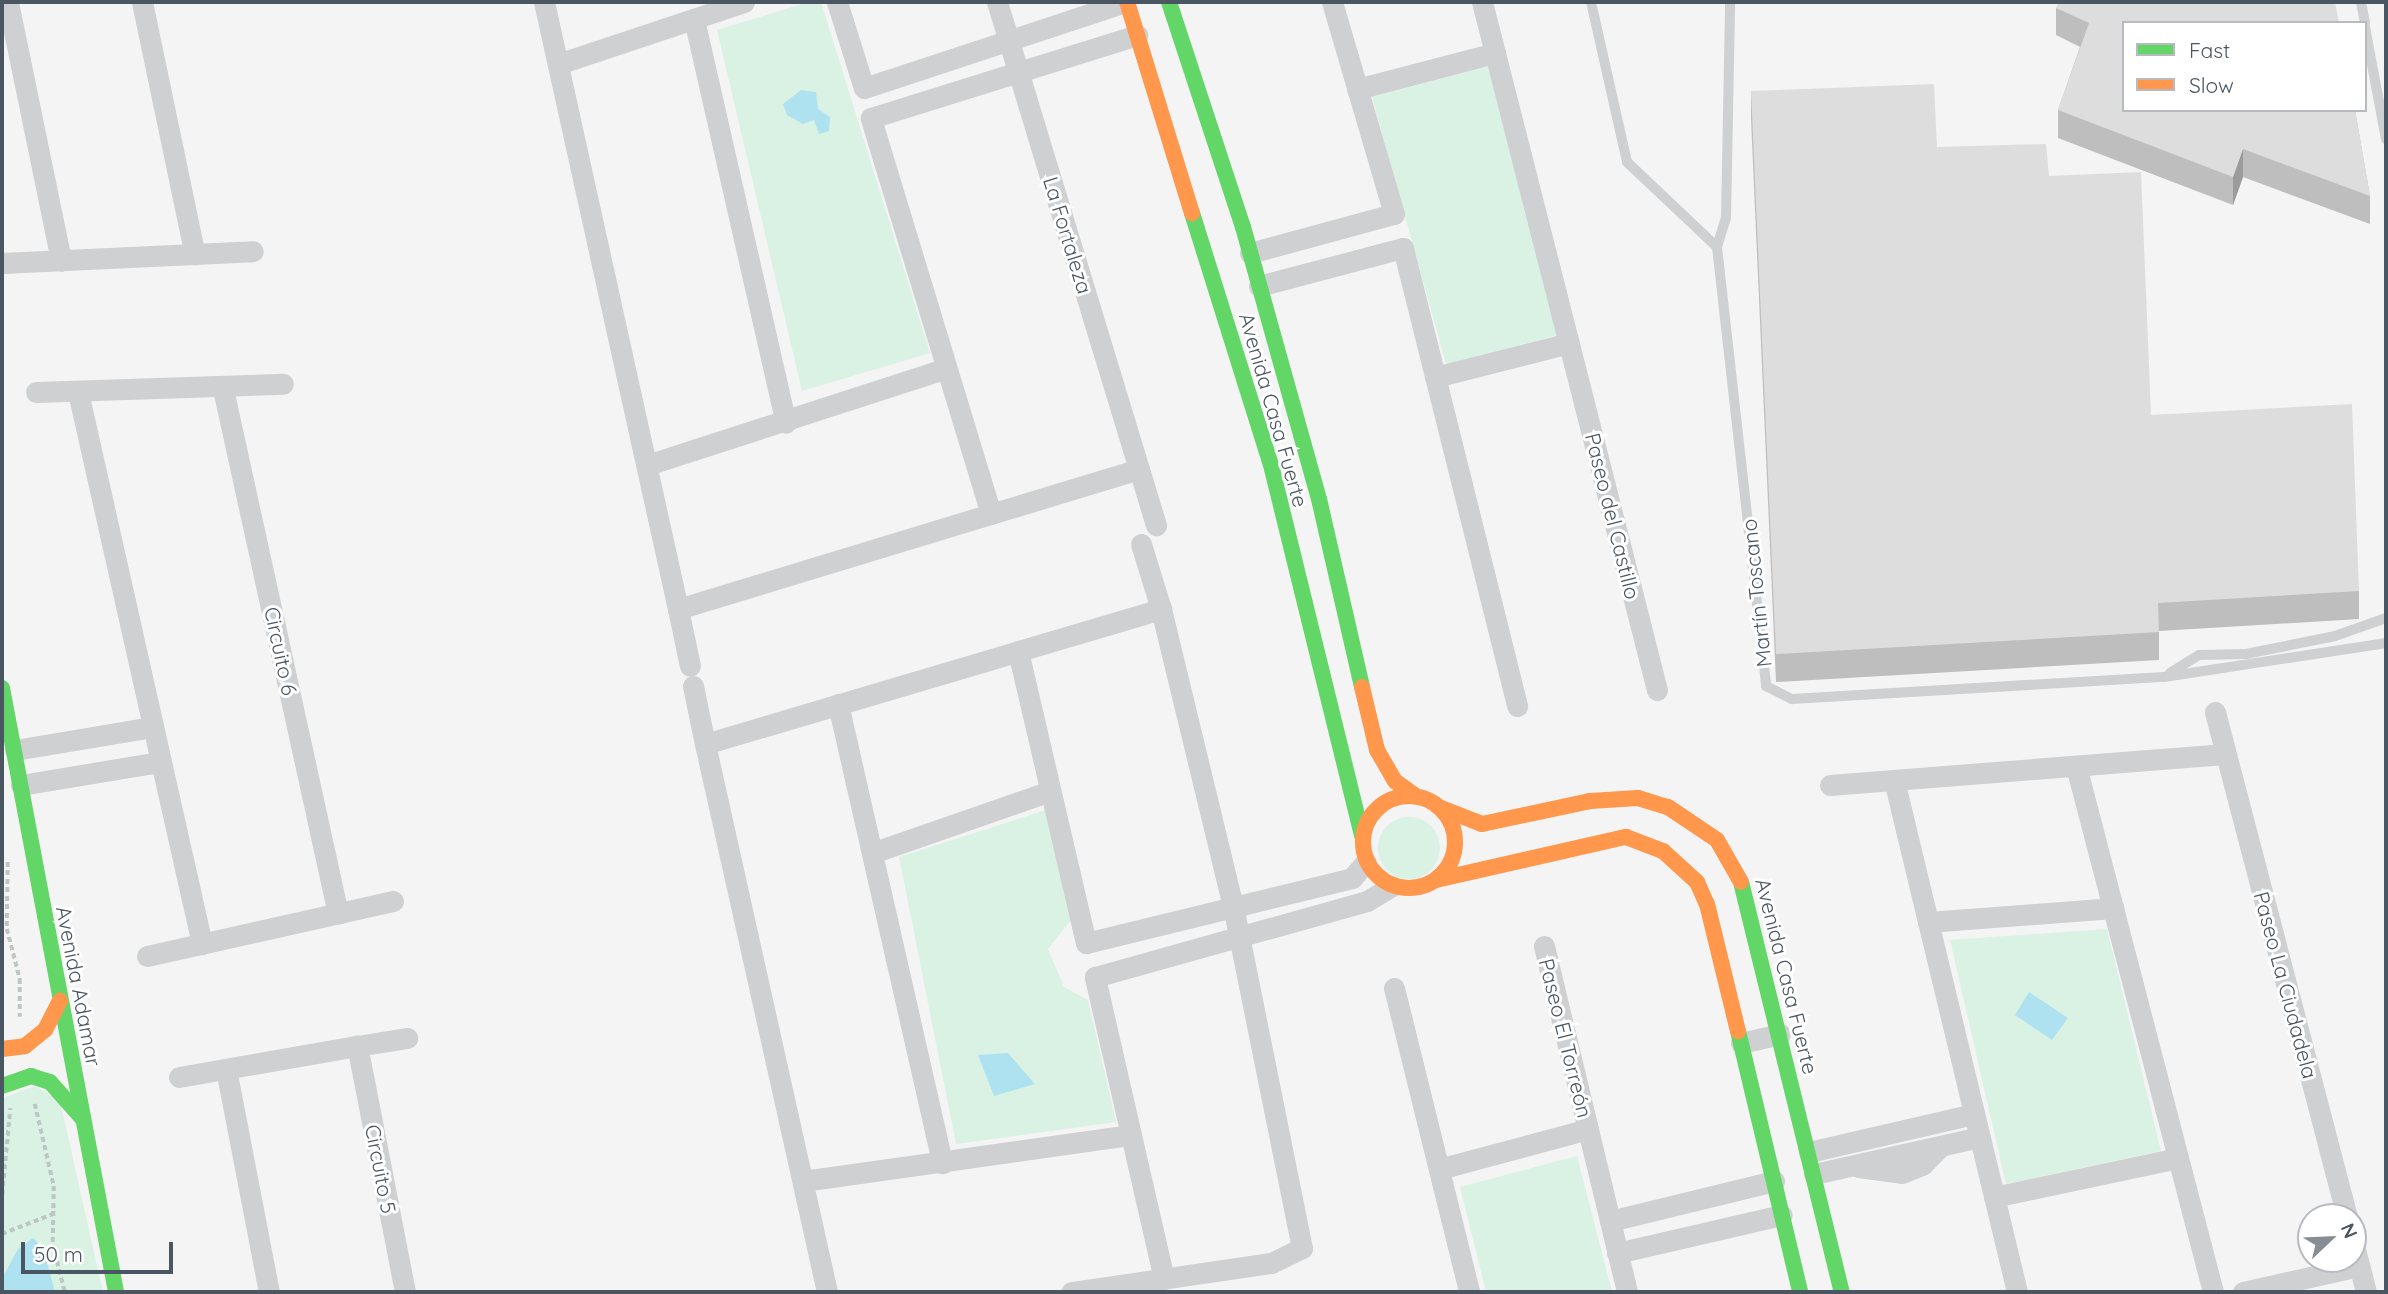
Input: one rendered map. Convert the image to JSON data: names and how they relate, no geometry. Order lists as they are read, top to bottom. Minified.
{"streets":{"street":["La Fortaleza","Avenida Casa Fuerte","Paseo del Castillo","Circuito 6","Paseo La Ciudadela","Avenida Adamar","Paseo El Torreón","Circuito 5"],"lane":["Martín Toscano"]},"legend":["Fast","Slow"],"scale_bar":"50 m","north":"top right"}
